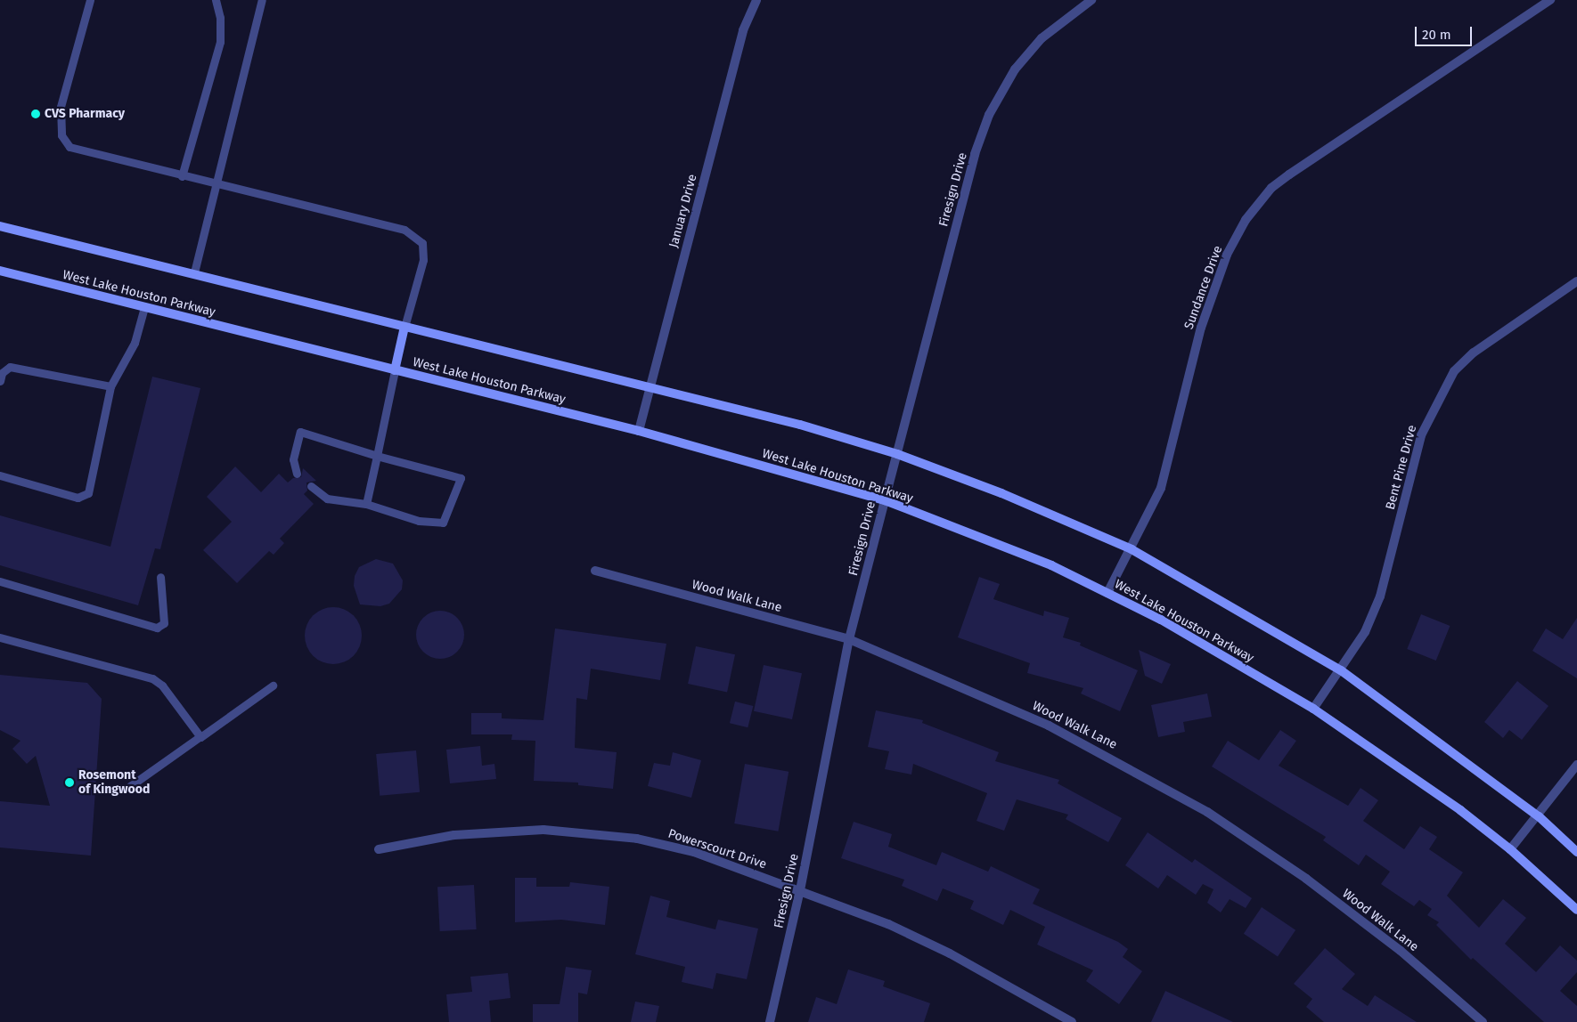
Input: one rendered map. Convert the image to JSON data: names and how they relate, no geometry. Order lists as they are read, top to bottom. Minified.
{"streets":{"main road":["West Lake Houston Parkway"],"street":["Firesign Drive","January Drive","Sundance Drive","Bent Pine Drive","Wood Walk Lane","Powerscourt Drive"]},"crossings":[["Firesign Drive","West Lake Houston Parkway"],["Firesign Drive","Wood Walk Lane"],["Firesign Drive","Powerscourt Drive"],["January Drive","West Lake Houston Parkway"],["Sundance Drive","West Lake Houston Parkway"],["West Lake Houston Parkway","Bent Pine Drive"]],"places":["CVS Pharmacy","Rosemont of Kingwood"],"scale_bar":"20 m"}
